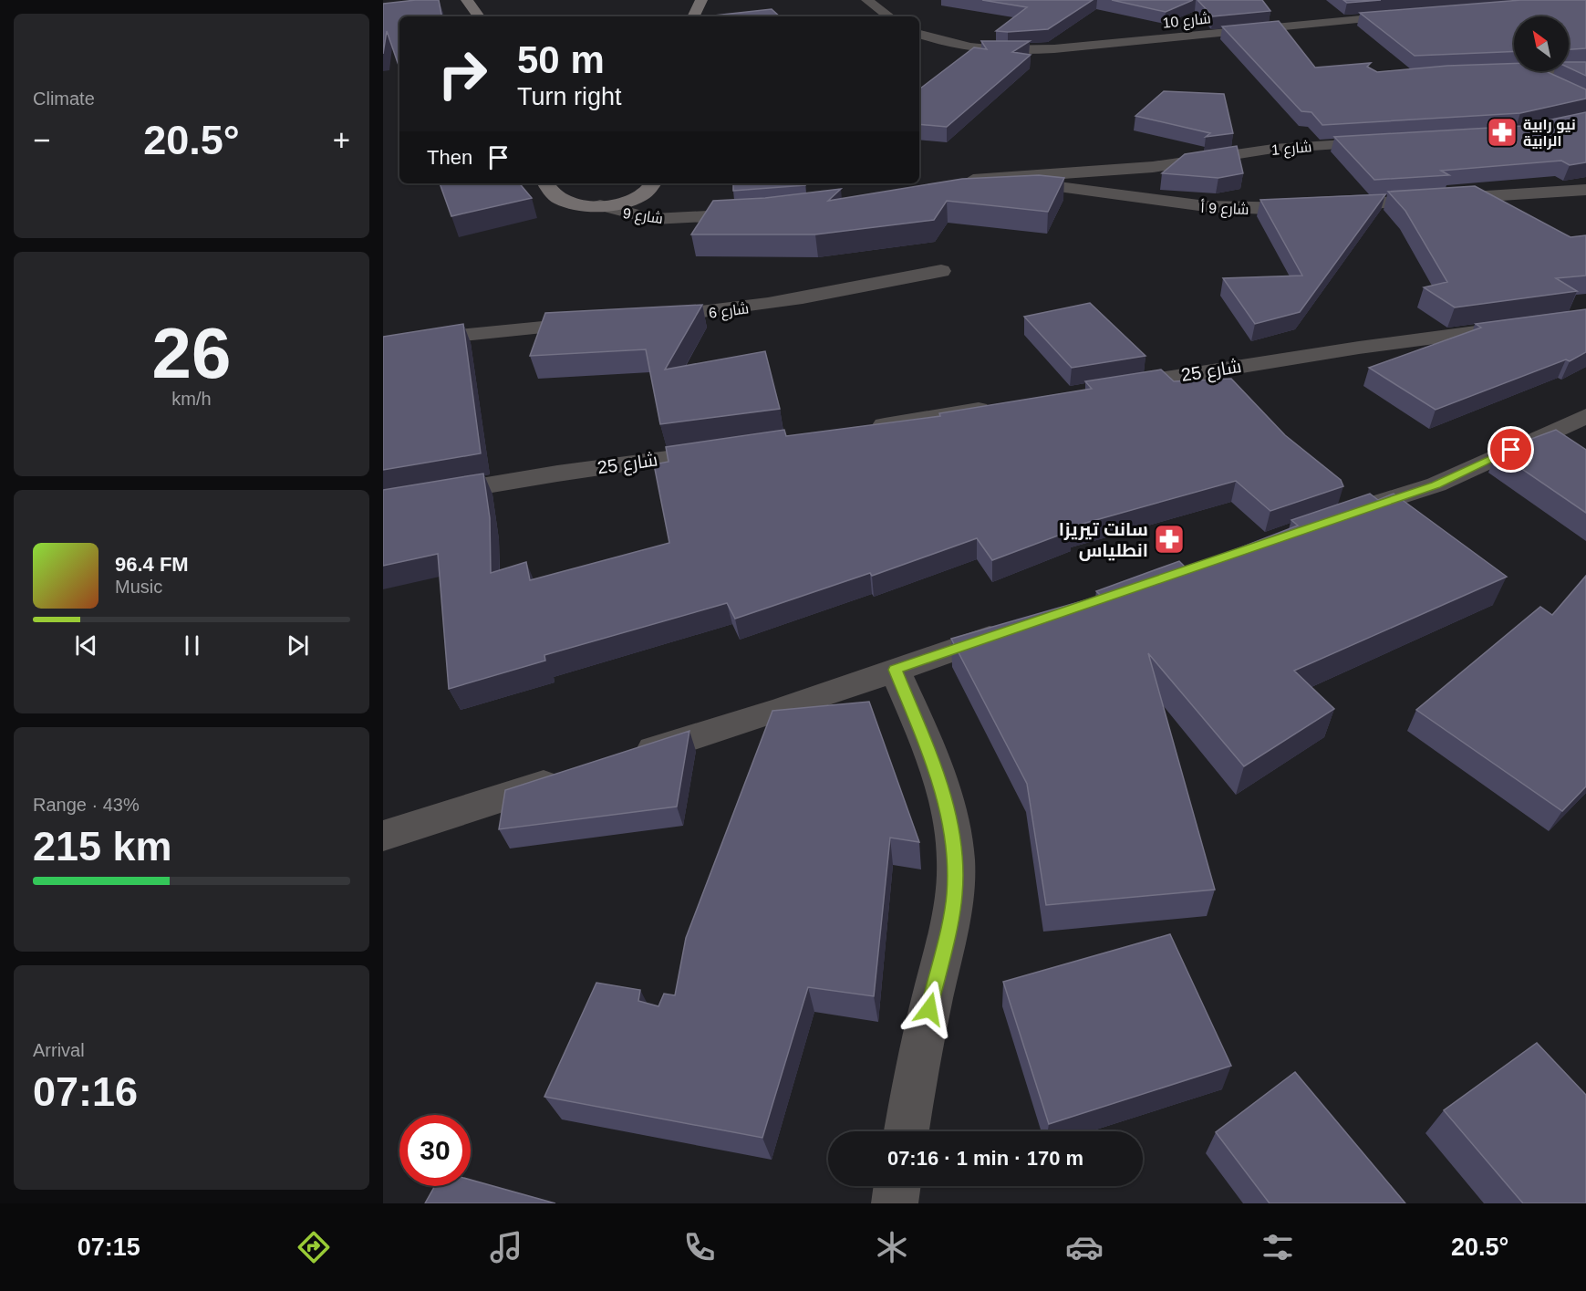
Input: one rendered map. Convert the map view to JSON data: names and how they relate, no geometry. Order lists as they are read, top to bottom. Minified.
{"streets":{"street":["شارع 10","شارع 1","شارع 9 أ","شارع 9","شارع 6","شارع 25"]},"crossings":[["شارع 1","شارع 9 أ"]],"places":{"pharmacy":["نيو رابية الرابية","سانت تيريزا انطلياس"]},"north":"top left","page":{"tile":["Climate",["26","km/h"],["Range · 43%","215 km"],["Arrival","07:16"]],"turn":["50 m","Turn right"],"heat":["−","20.5°","+"],"then":"Then","song":["96.4 FM","Music"],"limit":"30","trip":"07:16 · 1 min · 170 m","tabs":["07:15","20.5°"]}}
